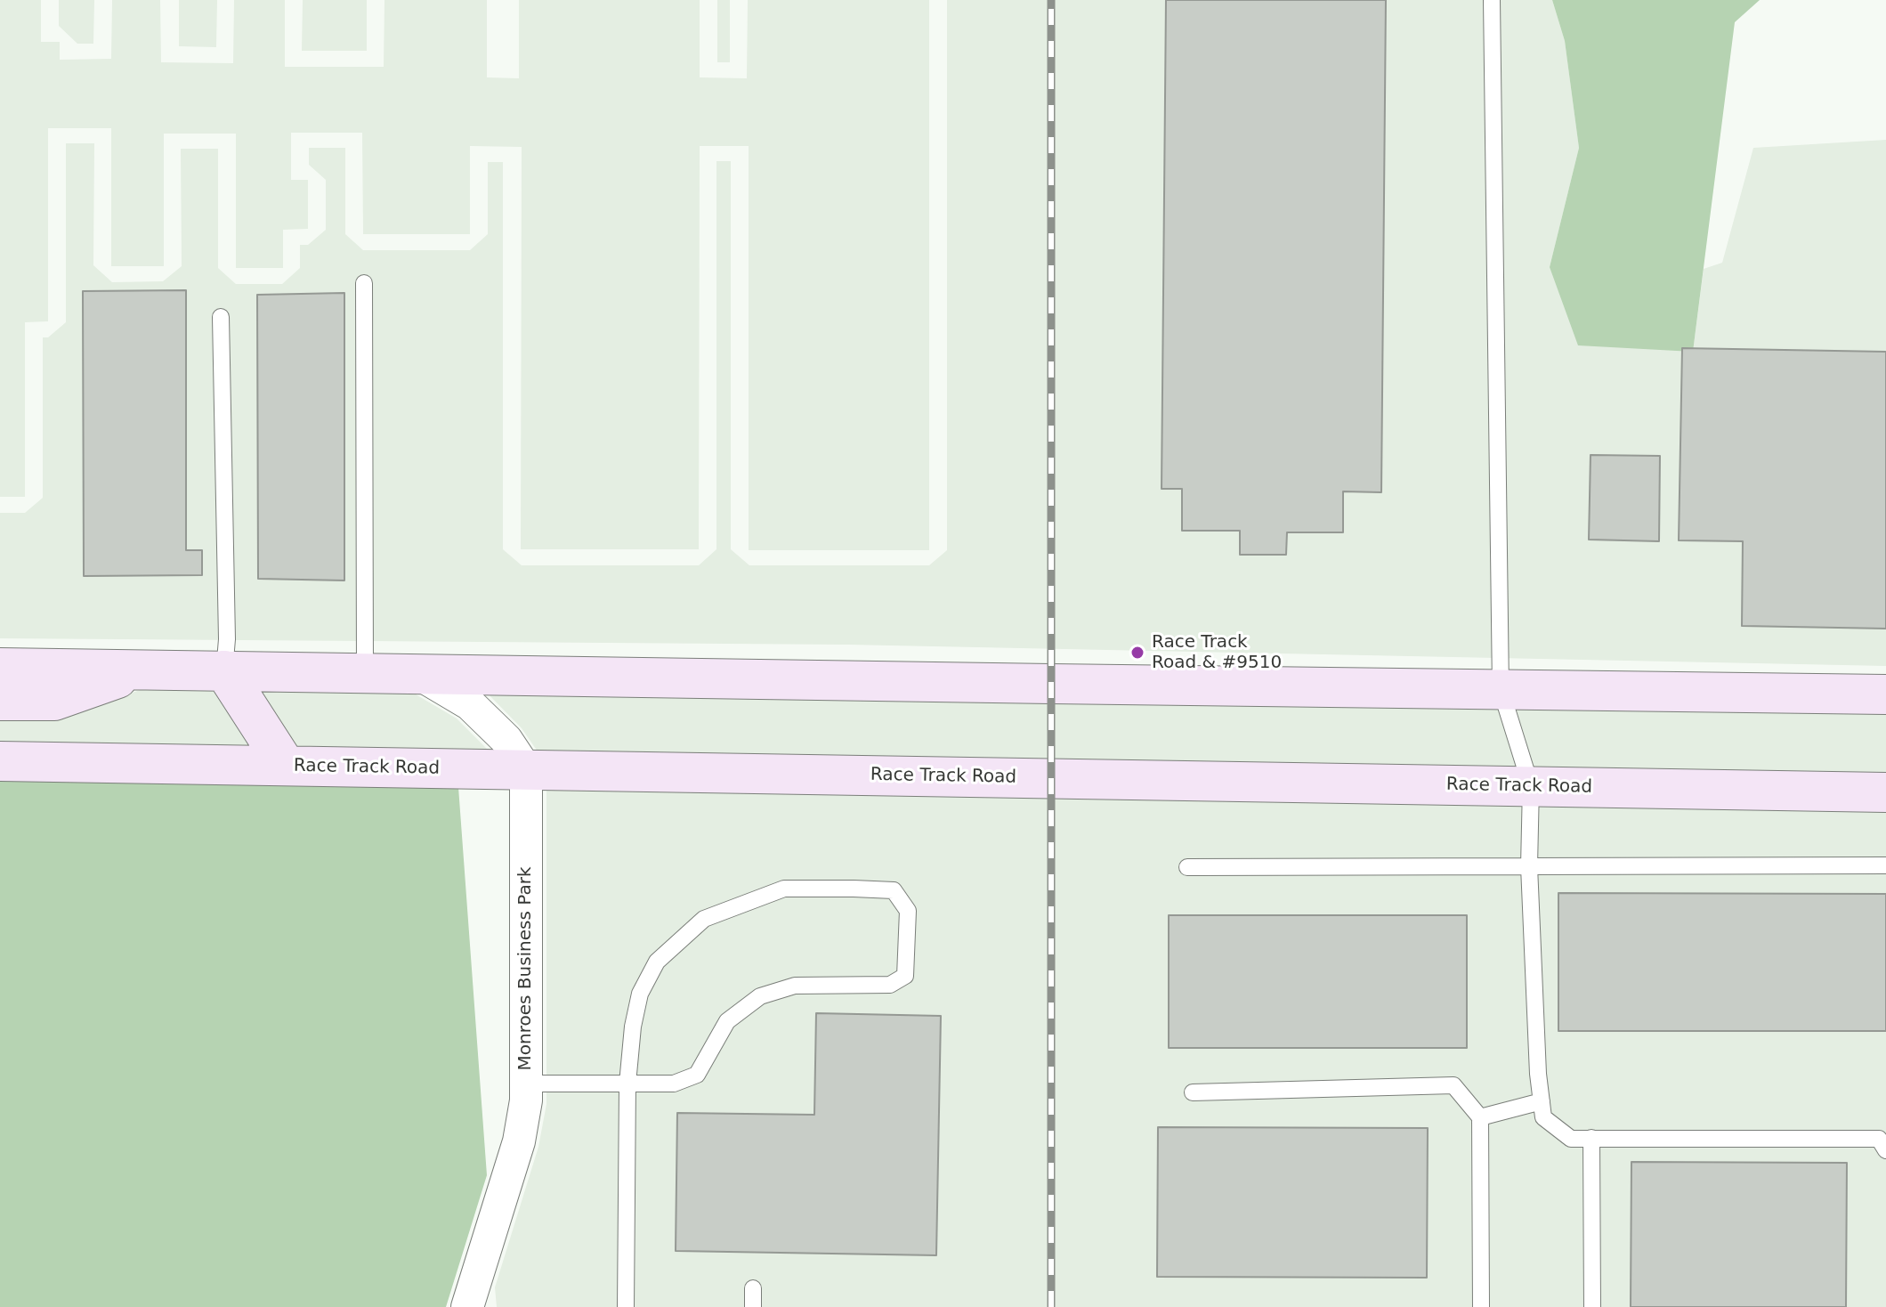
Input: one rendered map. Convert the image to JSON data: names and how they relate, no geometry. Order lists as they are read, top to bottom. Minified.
{"streets":{"main road":["Race Track Road"],"street":["Monroes Business Park"]},"crossings":[["Race Track Road","Monroes Business Park"]],"places":["Race Track Road & #9510"]}
